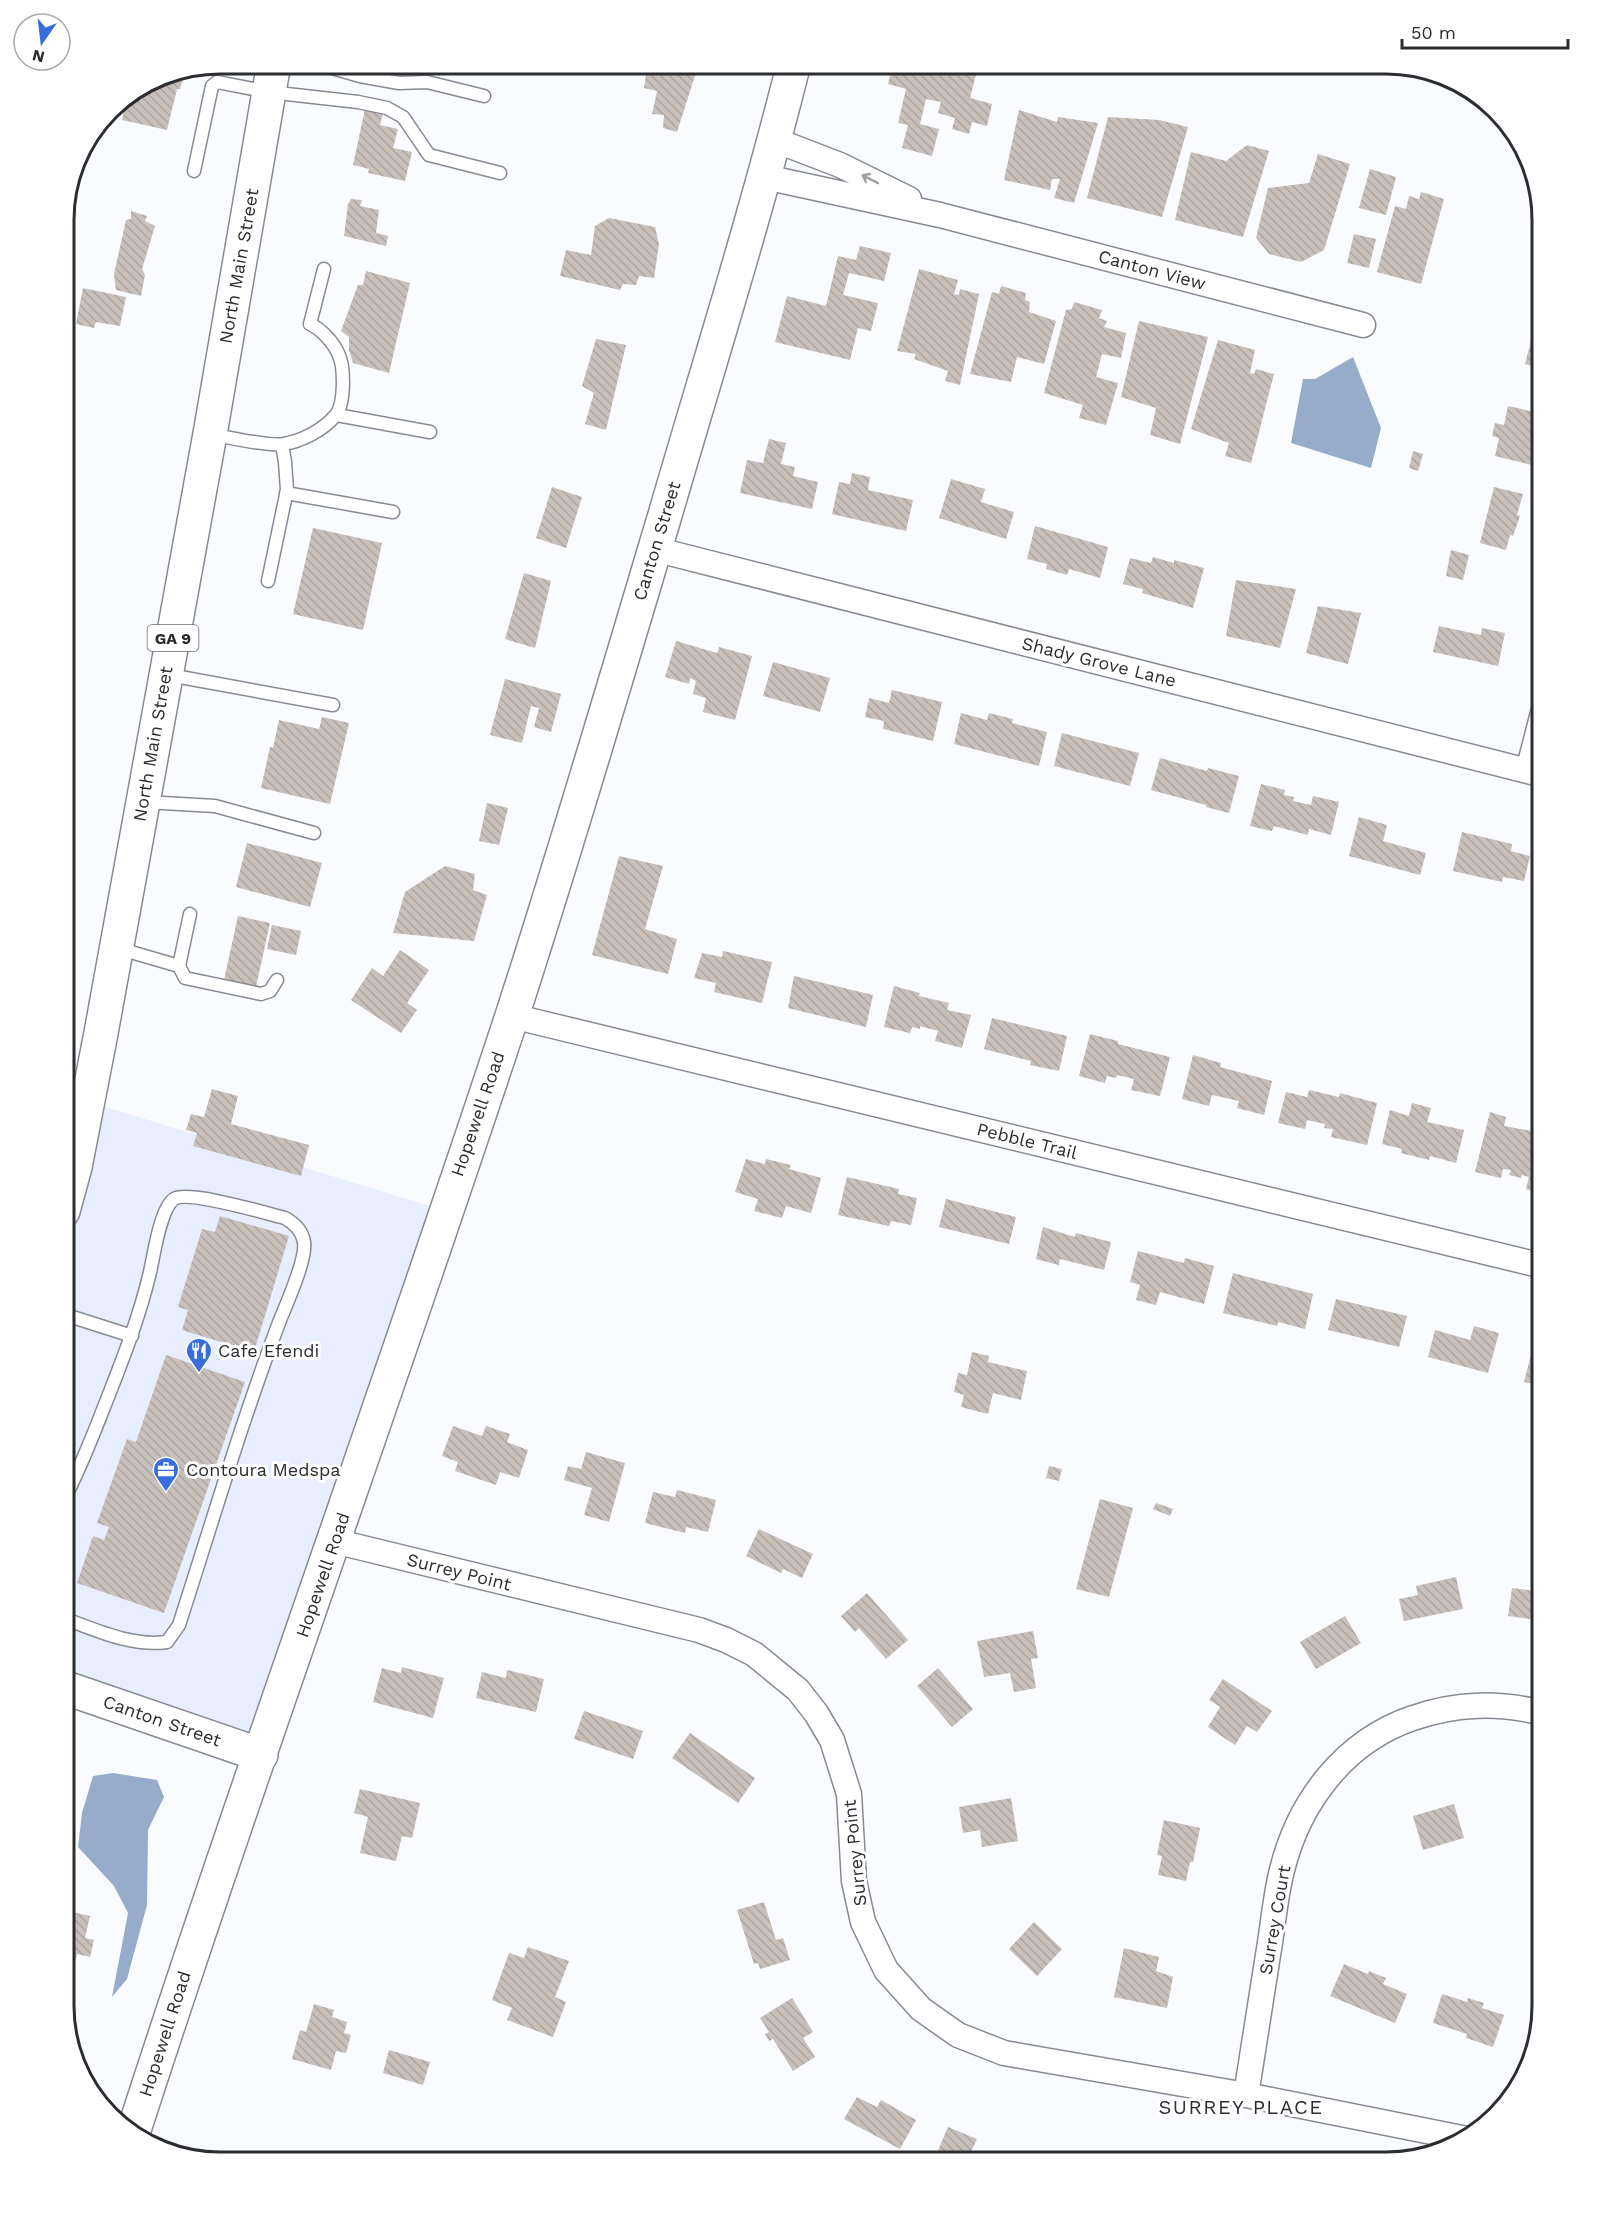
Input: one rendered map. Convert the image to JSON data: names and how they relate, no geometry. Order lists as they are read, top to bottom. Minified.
{"streets":{"street":["North Main Street","Canton View","Canton Street","GA 9","Shady Grove Lane","Hopewell Road","Pebble Trail","Surrey Point","Surrey Court"]},"crossings":[["Canton View","Canton Street"],["Canton Street","Shady Grove Lane"],["Canton Street","Hopewell Road"],["Canton Street","Pebble Trail"],["Hopewell Road","Pebble Trail"],["Hopewell Road","Surrey Point"],["Surrey Point","Surrey Court"]],"districts":["SURREY PLACE"],"places":{"restaurant":["Cafe Efendi"],"office":["Contoura Medspa"]},"scale_bar":"50 m","north":"bottom"}
